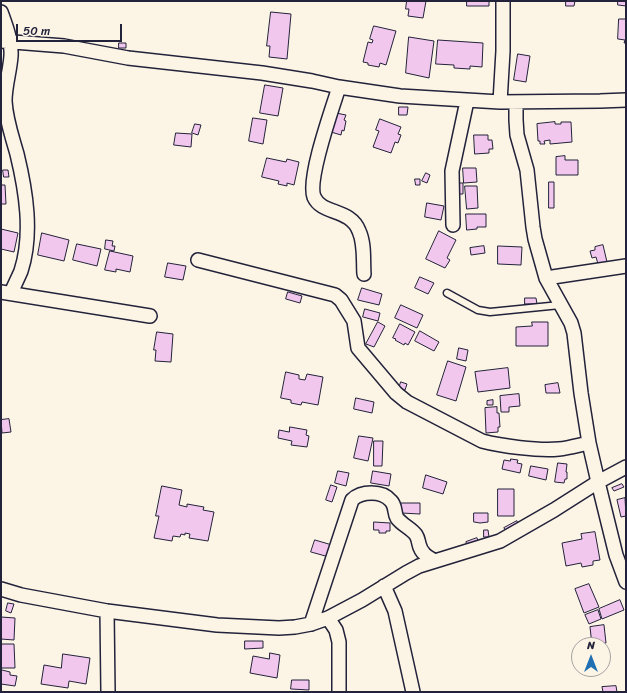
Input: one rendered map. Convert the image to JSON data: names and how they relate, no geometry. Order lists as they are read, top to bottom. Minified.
{"scale_bar":"50 m","north":"top"}
